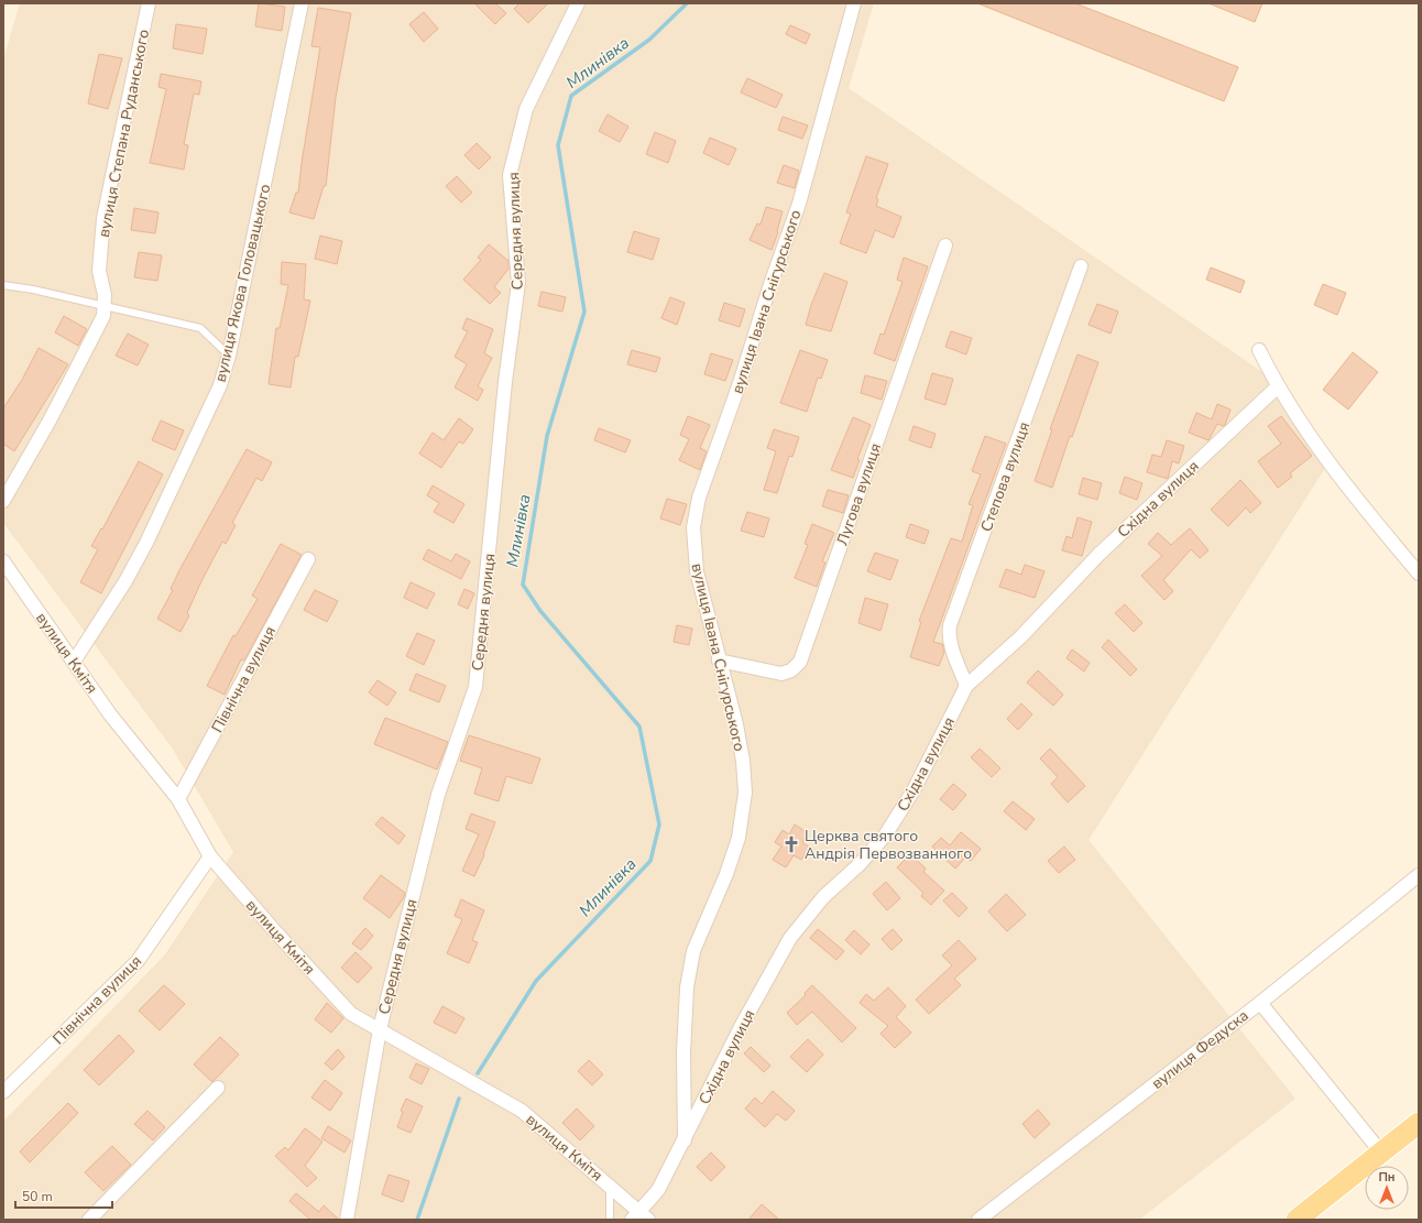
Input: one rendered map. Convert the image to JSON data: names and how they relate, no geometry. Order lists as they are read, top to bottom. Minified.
{"streets":{"street":["вулиця Степана Руданського","Середня вулиця","вулиця Якова Головацького","вулиця Івана Снігурського","Степова вулиця","Лугова вулиця","Східна вулиця","вулиця Кмітя","Північна вулиця","вулиця Федуска"]},"crossings":[["Середня вулиця","вулиця Кмітя"],["вулиця Якова Головацького","вулиця Кмітя"],["вулиця Івана Снігурського","Лугова вулиця"],["вулиця Івана Снігурського","Східна вулиця"],["Степова вулиця","Східна вулиця"],["Східна вулиця","вулиця Кмітя"],["вулиця Кмітя","Північна вулиця"]],"water":["Млинівка"],"places":{"church":["Церква святого Андрія Первозванного"]},"scale_bar":"50 m","north":"top"}
